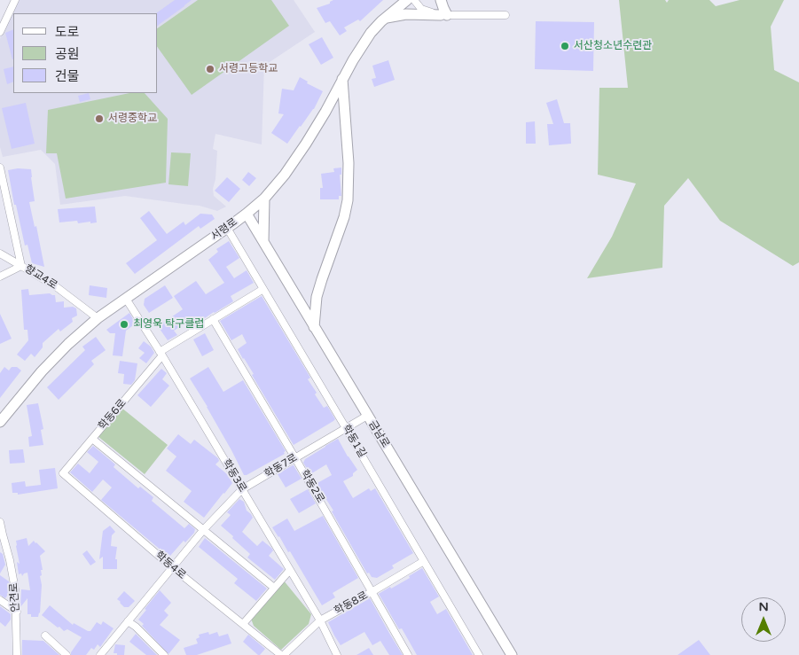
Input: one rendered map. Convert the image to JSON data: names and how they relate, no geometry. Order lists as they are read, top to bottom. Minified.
{"streets":{"street":["서령로","향교4로","학동6로","금남로","학동1길","학동7로","학동3로","학동2로","학동4로","안견로","학동8로"]},"crossings":[["서령로","향교4로"],["서령로","금남로"],["서령로","학동1길"],["서령로","학동3로"],["학동6로","학동1길"],["학동6로","학동3로"],["학동6로","학동2로"],["학동6로","학동4로"],["금남로","학동7로"],["학동1길","학동7로"],["학동1길","학동8로"],["학동7로","학동3로"],["학동7로","학동2로"],["학동7로","학동4로"],["학동3로","학동8로"],["학동2로","학동8로"],["학동4로","학동8로"]],"places":["서산청소년수련관","서령고등학교","서령중학교","최영욱 탁구클럽"],"legend":["도로","공원","건물"],"north":"top"}
